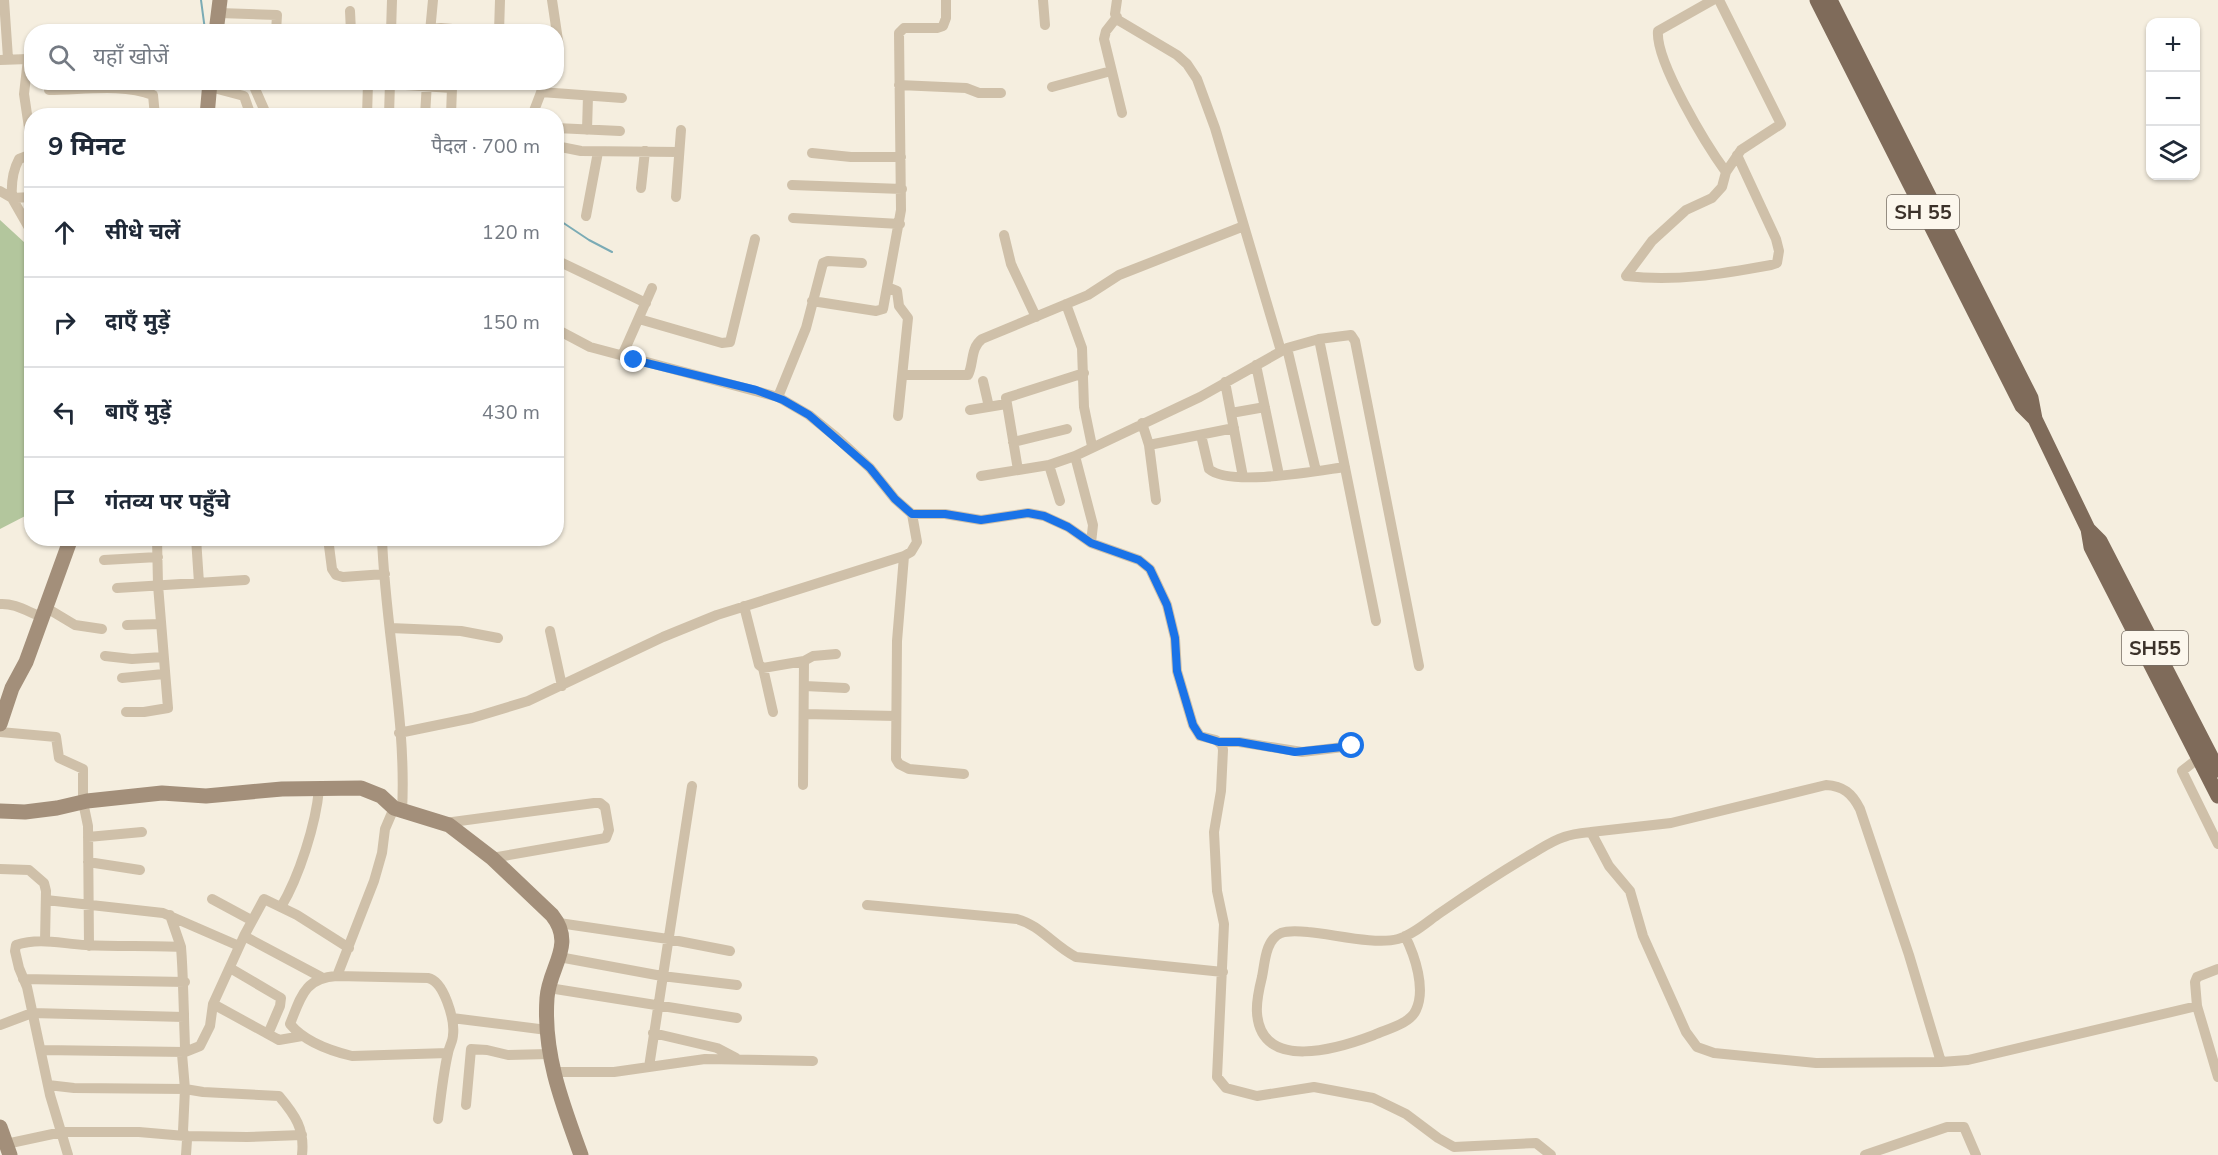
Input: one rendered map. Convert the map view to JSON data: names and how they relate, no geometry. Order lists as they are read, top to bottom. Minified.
{"streets":{"main road":["SH55"]},"page":{"map_buttons":["+","−"],"search":"यहाँ खोजें","heading":["9 मिनट","पैदल · 700 m"],"list":[["सीधे चलें","120 m"],["दाएँ मुड़ें","150 m"],["बाएँ मुड़ें","430 m"],"गंतव्य पर पहुँचे"]}}
